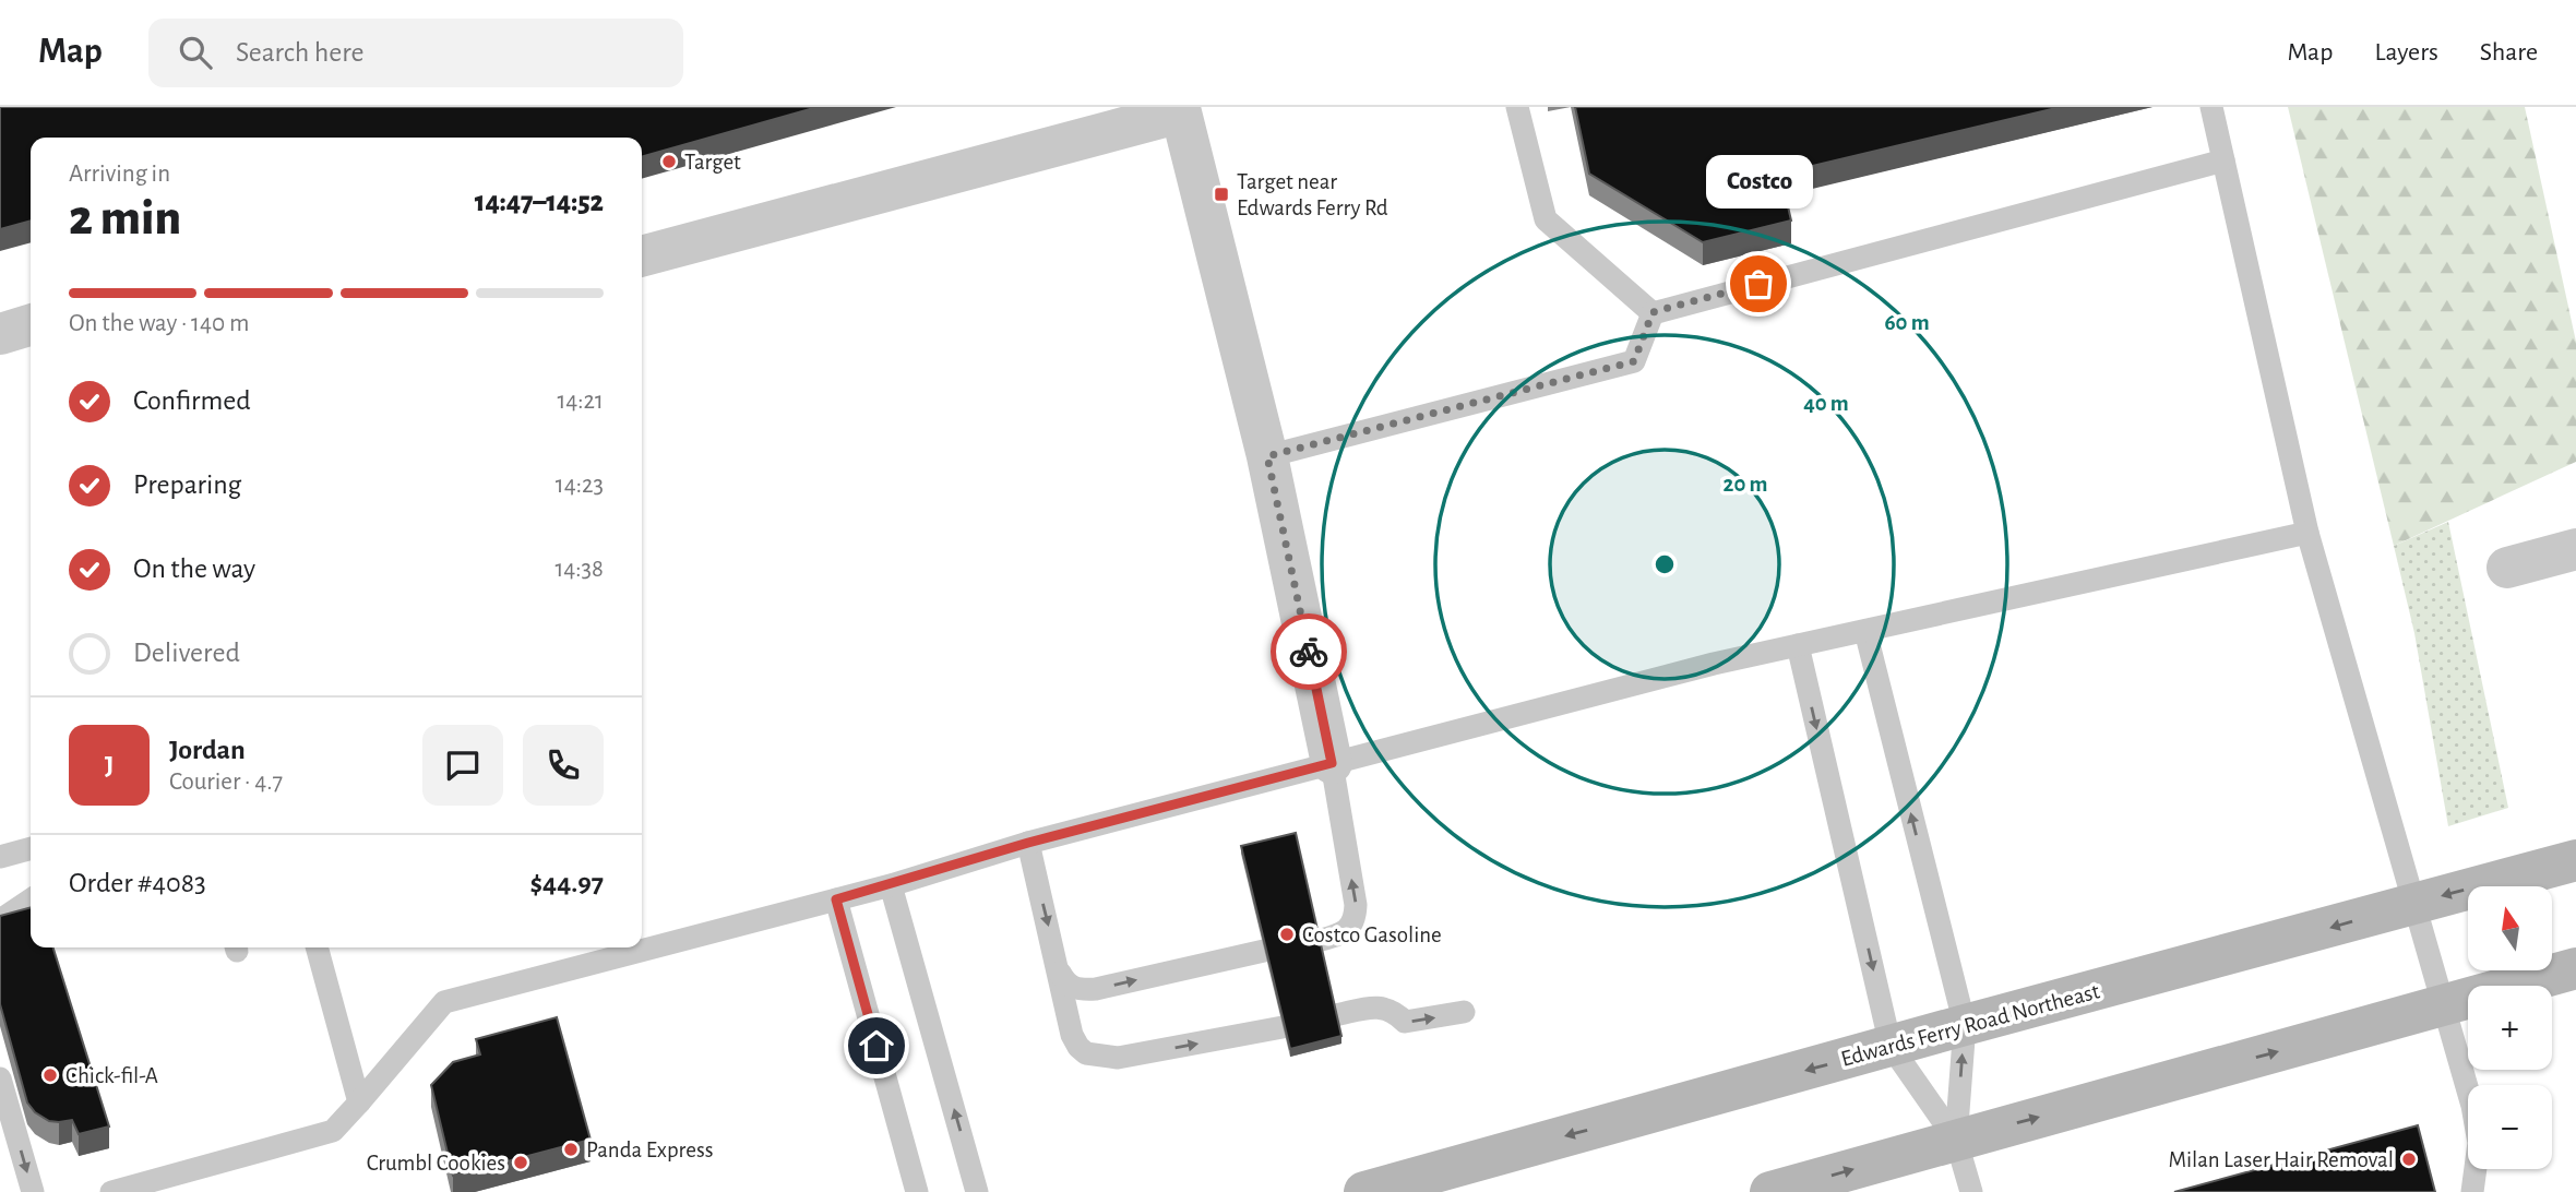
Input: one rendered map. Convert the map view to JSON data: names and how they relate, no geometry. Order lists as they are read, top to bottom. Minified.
{"streets":{"main road":["Edwards Ferry Road Northeast"]},"places":{"other":["Target","Costco","Costco Gasoline","Chick-fil-A","Panda Express","Milan Laser Hair Removal","Crumbl Cookies"],"transit":["Target near Edwards Ferry Rd"]},"north":"top","page":{"header":"Map","search":"Search here","nav":["Map","Layers","Share"],"heading":["2 min","Arriving in","14:47–14:52"],"panel":["Jordan","Courier · 4.7","Order #4083","$44.97"],"bubble":"Costco","bar":"On the way · 140 m","list":[["Confirmed","14:21"],["Preparing","14:23"],["On the way","14:38"],"Delivered"],"round":"J","map_buttons":["+","−"]},"rings":["60 m","40 m","20 m"]}
